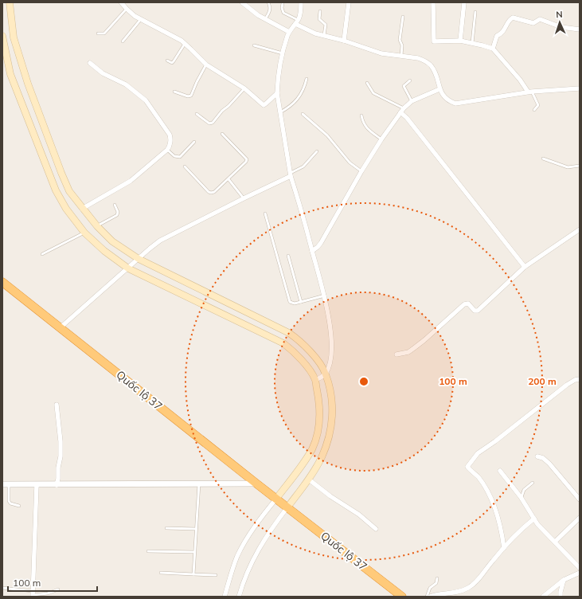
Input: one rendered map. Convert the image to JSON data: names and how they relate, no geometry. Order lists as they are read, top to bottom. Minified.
{"streets":{"highway":["Quốc lộ 37"]},"scale_bar":"100 m","north":"top","rings":["100 m","200 m"]}
